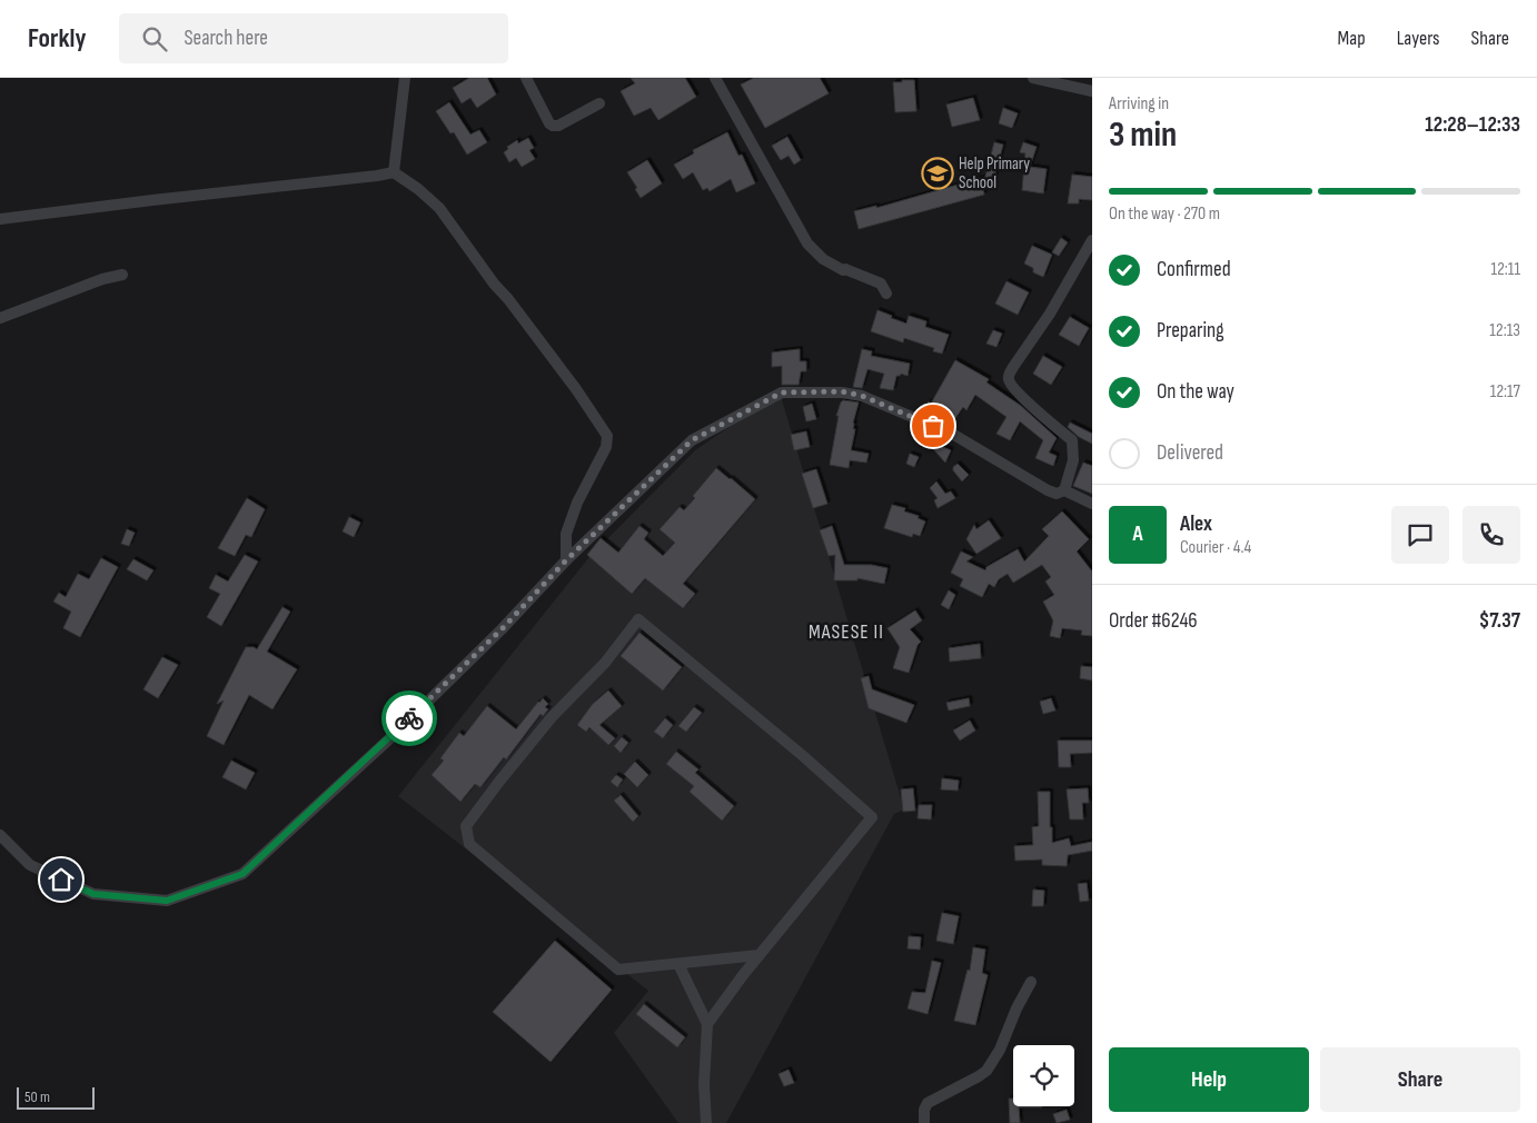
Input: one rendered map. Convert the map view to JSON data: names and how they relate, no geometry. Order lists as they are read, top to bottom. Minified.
{"districts":["MASESE II"],"places":{"school or university":["Help Primary School"]},"scale_bar":"50 m","page":{"header":"Forkly","search":"Search here","nav":["Map","Layers","Share"],"heading":["3 min","Arriving in","12:28–12:33"],"panel":["Alex","Courier · 4.4","Order #6246","$7.37"],"bar":"On the way · 270 m","list":[["Confirmed","12:11"],["Preparing","12:13"],["On the way","12:17"],"Delivered"],"round":"A","buttons":["Help","Share"],"scale":"50 m"}}
